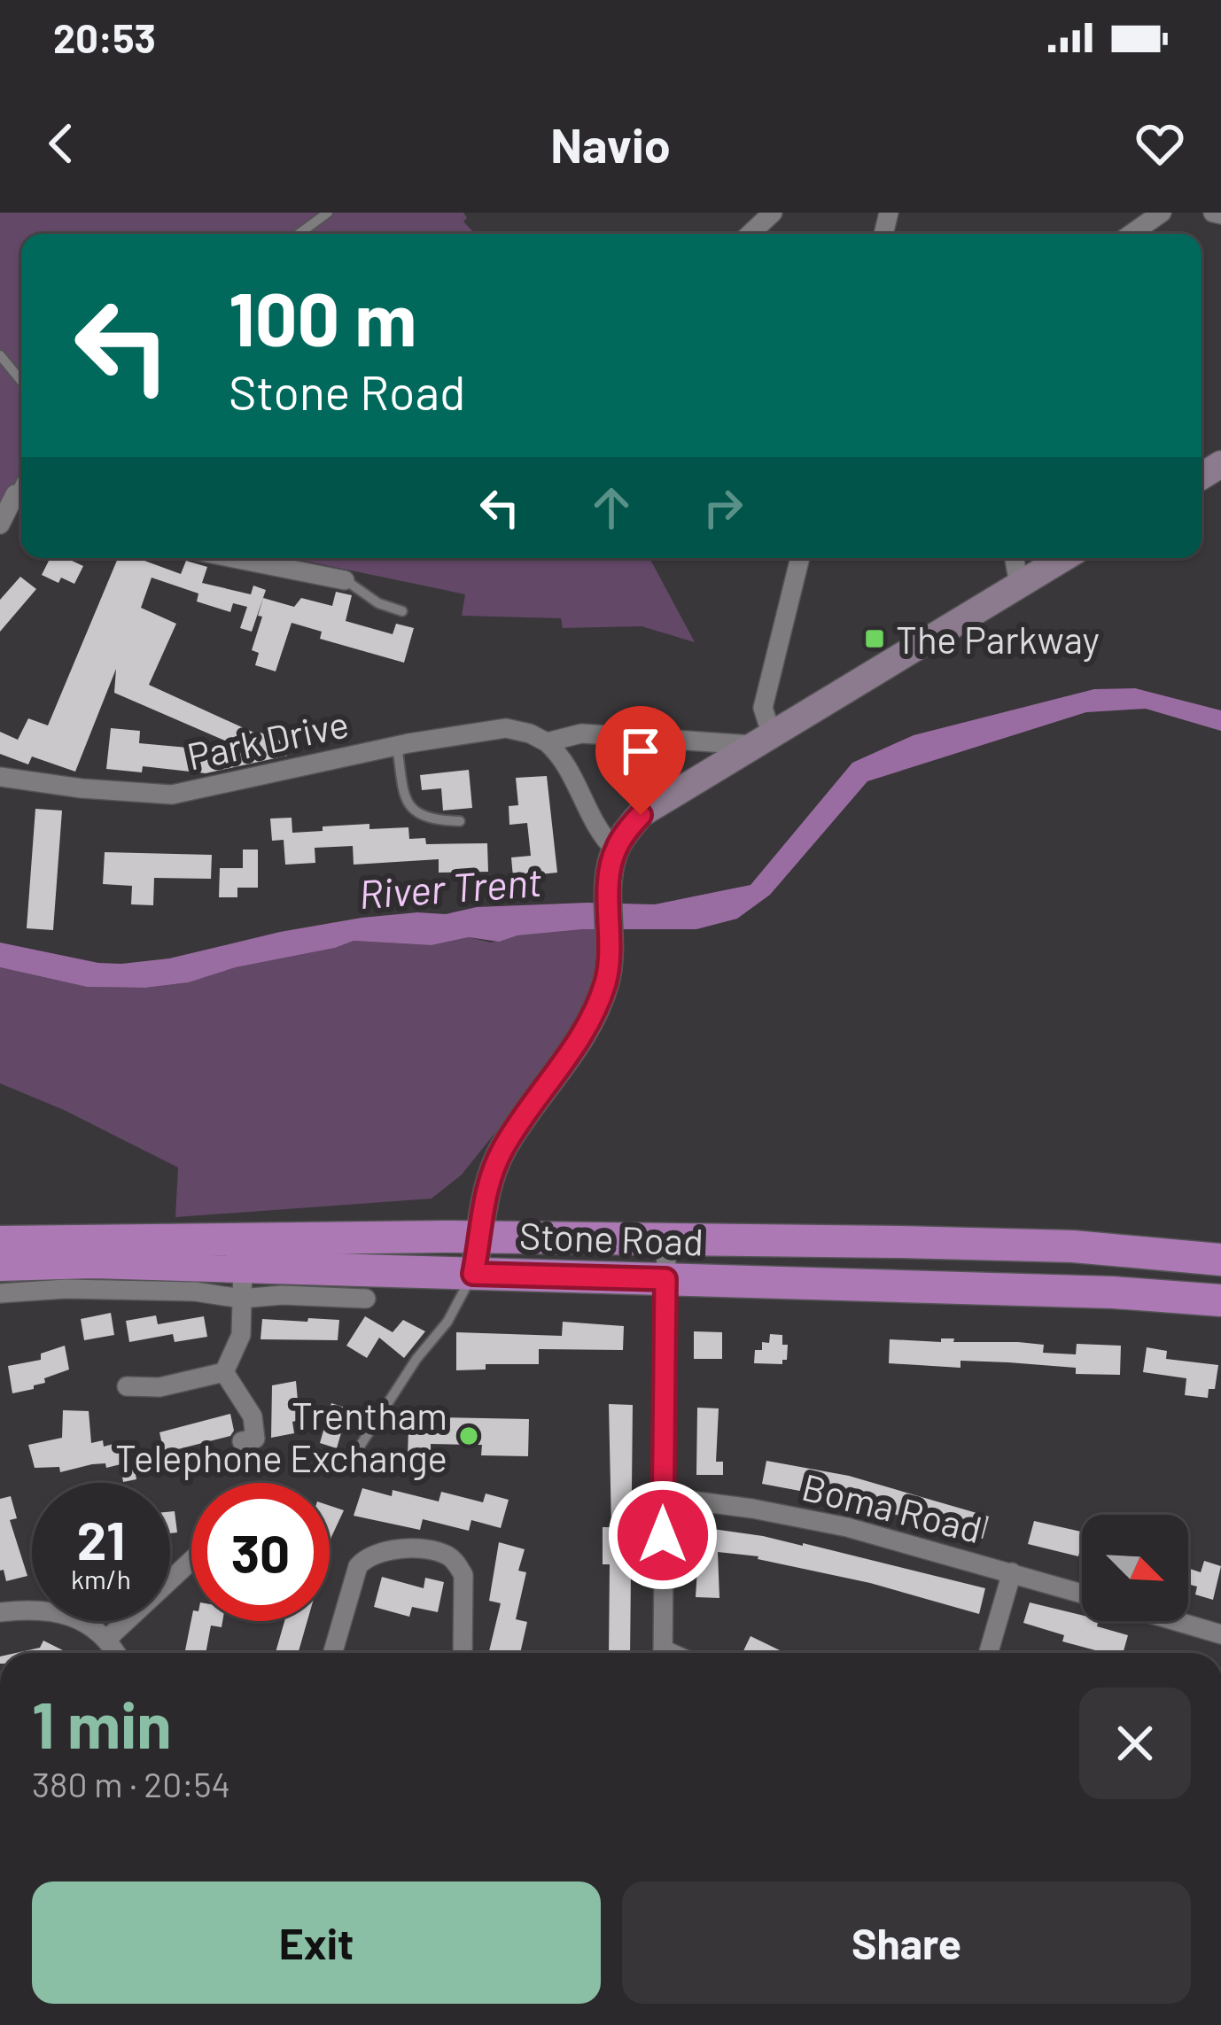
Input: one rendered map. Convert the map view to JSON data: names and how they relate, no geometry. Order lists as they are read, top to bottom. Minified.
{"streets":{"highway":["Stone Road"],"street":["Park Drive","Boma Road"]},"water":["River Trent"],"places":{"transit":["The Parkway"],"other":["Trentham Telephone Exchange"]},"north":"bottom right","page":{"status":"20:53","header":"Navio","turn":["100 m","Stone Road"],"speed":"21 km/h","limit":"30","heading":["1 min","380 m · 20:54"],"buttons":["Exit","Share"]}}
